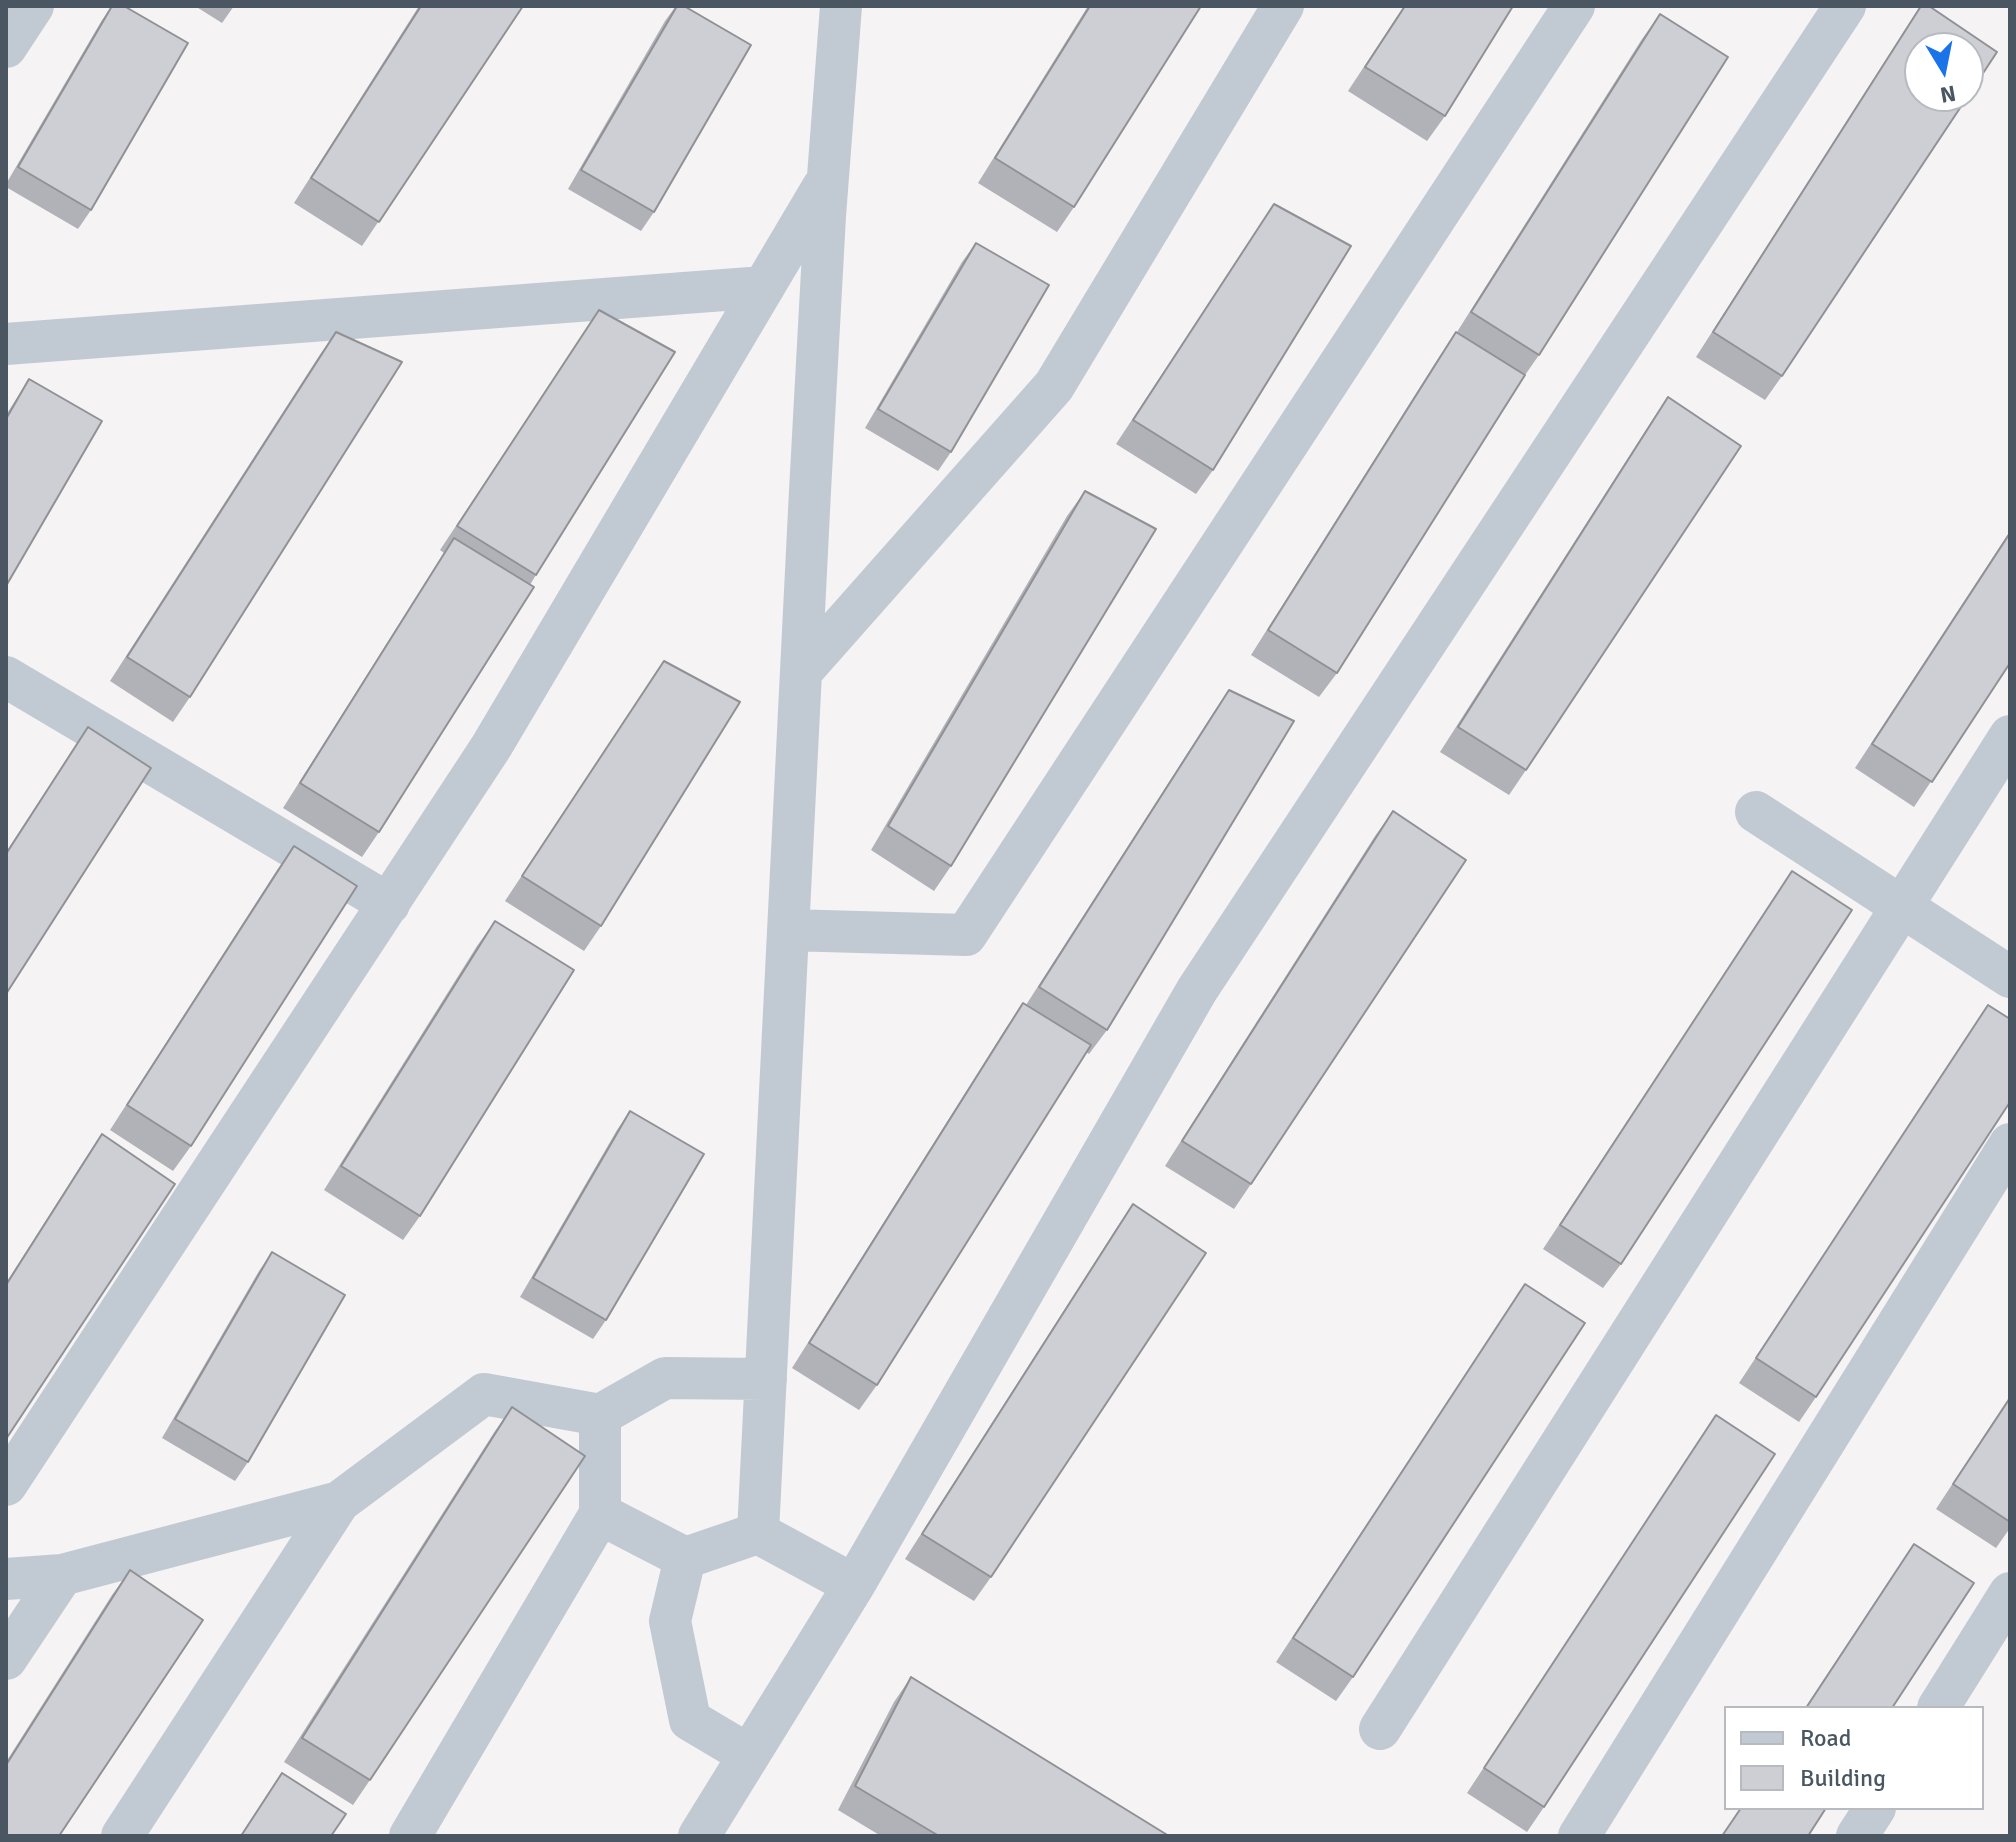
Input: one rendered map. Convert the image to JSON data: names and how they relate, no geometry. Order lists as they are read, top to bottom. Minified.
{"legend":["Road","Building"],"north":"bottom"}
